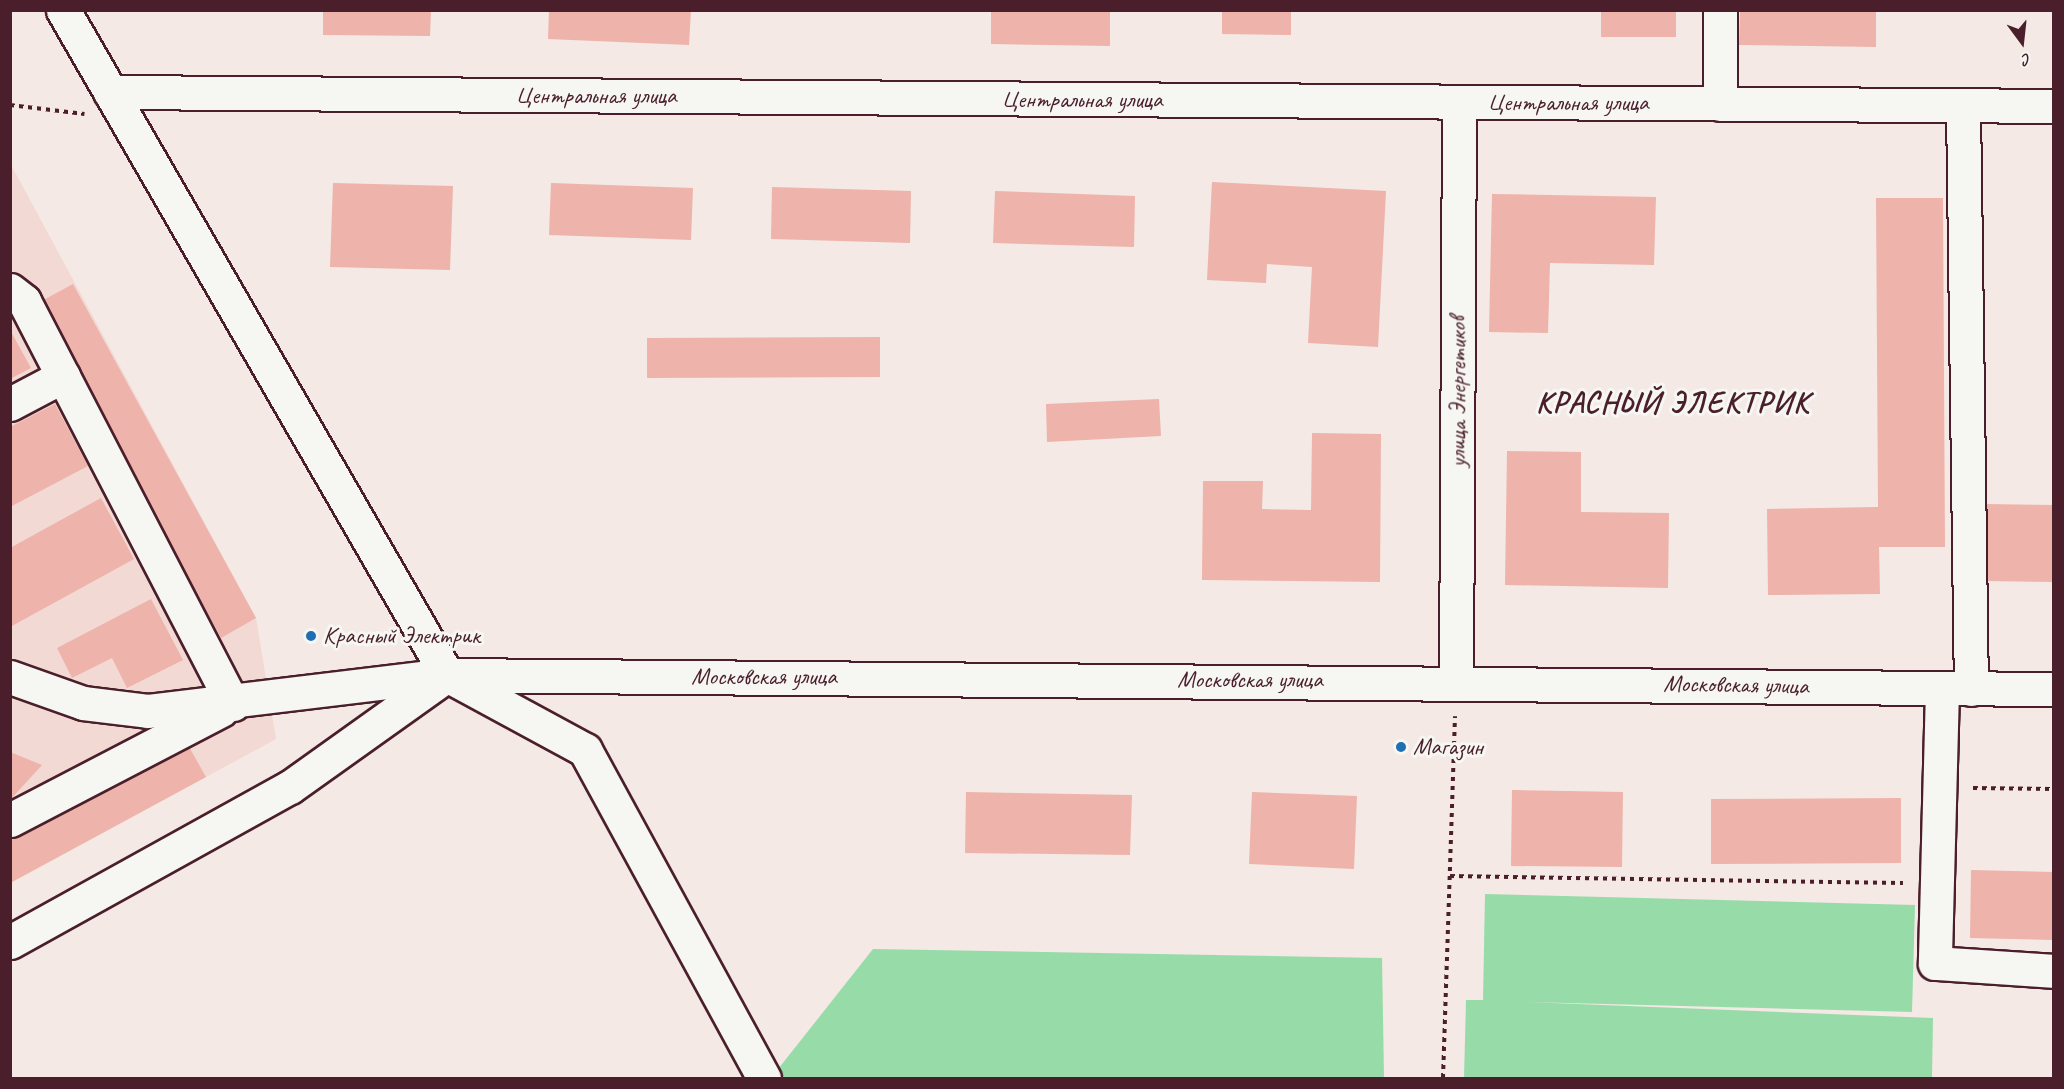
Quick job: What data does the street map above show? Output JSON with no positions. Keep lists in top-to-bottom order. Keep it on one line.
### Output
{"streets":{"street":["Центральная улица","улица Энергетиков","Московская улица"]},"crossings":[["Центральная улица","улица Энергетиков"],["улица Энергетиков","Московская улица"]],"districts":["КРАСНЫЙ ЭЛЕКТРИК"],"places":["Красный Электрик","Магазин"],"north":"bottom"}
